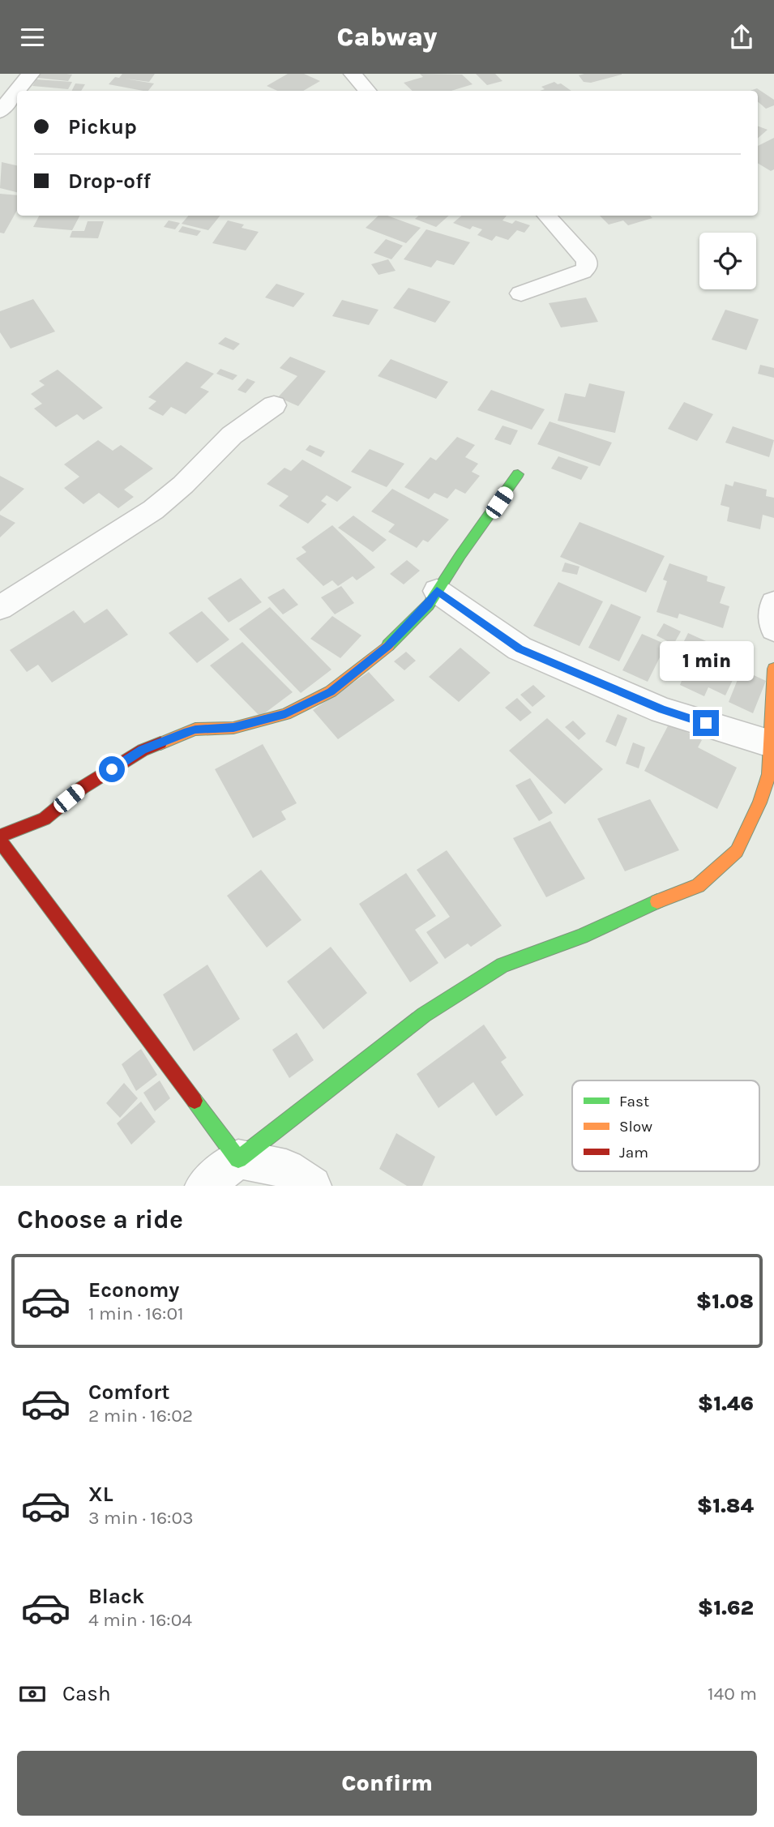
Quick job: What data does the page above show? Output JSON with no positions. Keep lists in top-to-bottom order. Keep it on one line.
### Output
{"legend":["Fast","Slow","Jam"],"page":{"header":"Cabway","banner":["Pickup","Drop-off"],"bubble":"1 min","heading":"Choose a ride","list":[{"name":"Economy","note":"1 min · 16:01","value":"$1.08"},{"name":"Comfort","note":"2 min · 16:02","value":"$1.46"},{"name":"XL","note":"3 min · 16:03","value":"$1.84"},{"name":"Black","note":"4 min · 16:04","value":"$1.62"}],"pay":["Cash","140 m"],"buttons":"Confirm"}}
